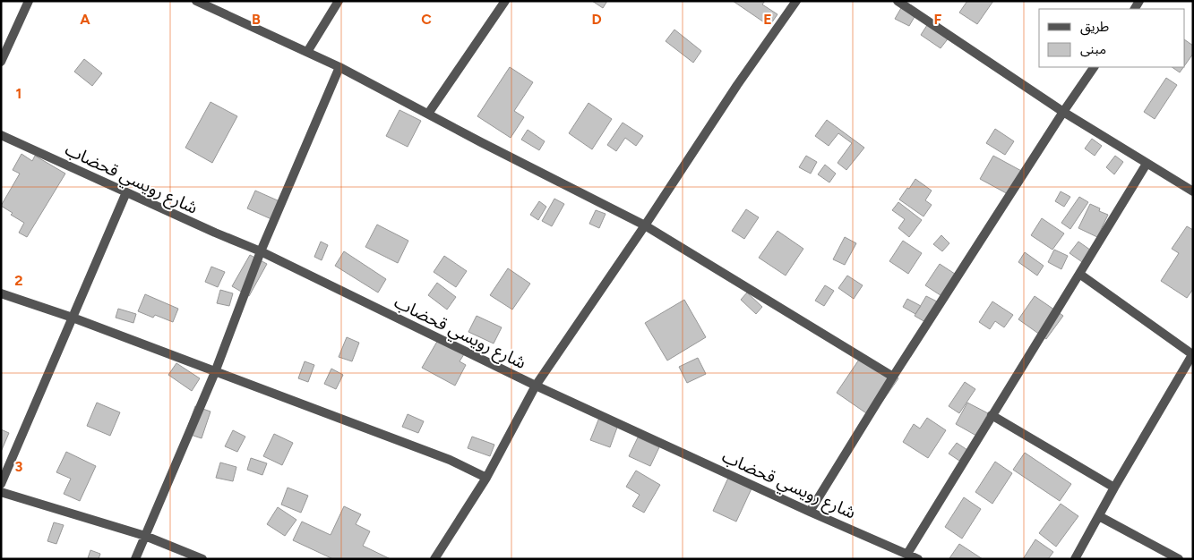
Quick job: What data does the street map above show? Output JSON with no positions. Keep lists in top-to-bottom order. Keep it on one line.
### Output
{"streets":{"street":["شارع رويسي قحضاب"]},"legend":["طريق","مبنى"],"grid":{"columns":["A","B","C","D","E","F"],"rows":["1","2","3"]}}
